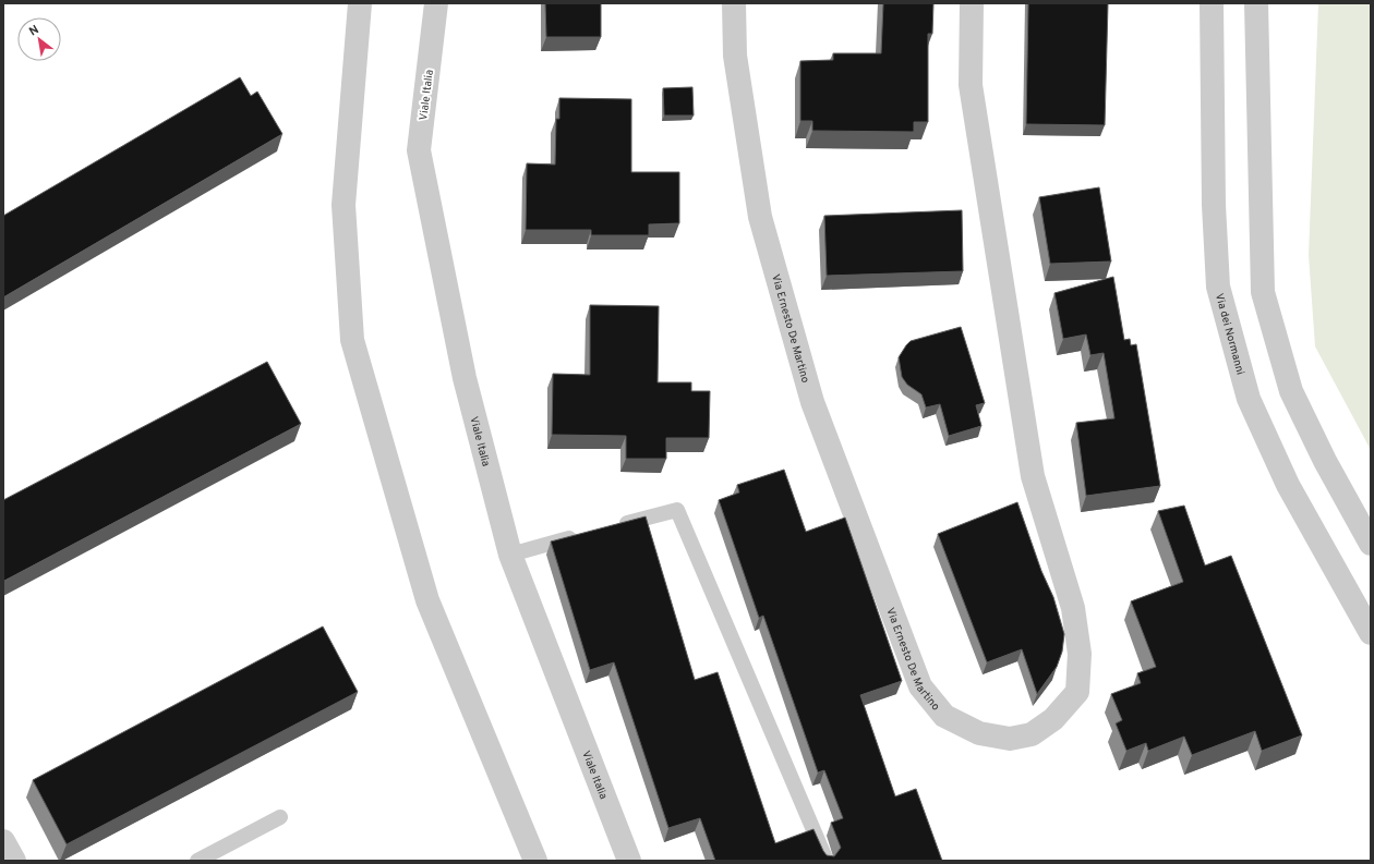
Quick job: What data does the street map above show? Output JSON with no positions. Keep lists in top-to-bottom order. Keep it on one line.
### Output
{"streets":{"street":["Viale Italia","Via Ernesto De Martino","Via dei Normanni"]},"north":"top left"}
